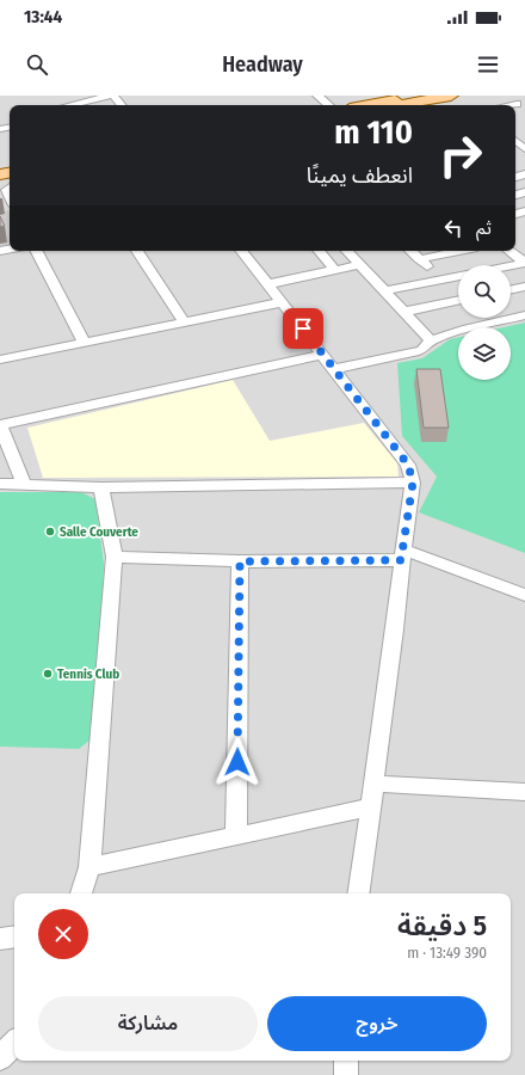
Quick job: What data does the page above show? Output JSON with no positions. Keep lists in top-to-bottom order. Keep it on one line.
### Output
{"places":["Salle Couverte","Tennis Club"],"page":{"status":"13:44","header":"Headway","turn":["110 m","انعطف يمينًا"],"then":"ثم","heading":["5 دقيقة","390 m · 13:49"],"buttons":["خروج","مشاركة"]}}
